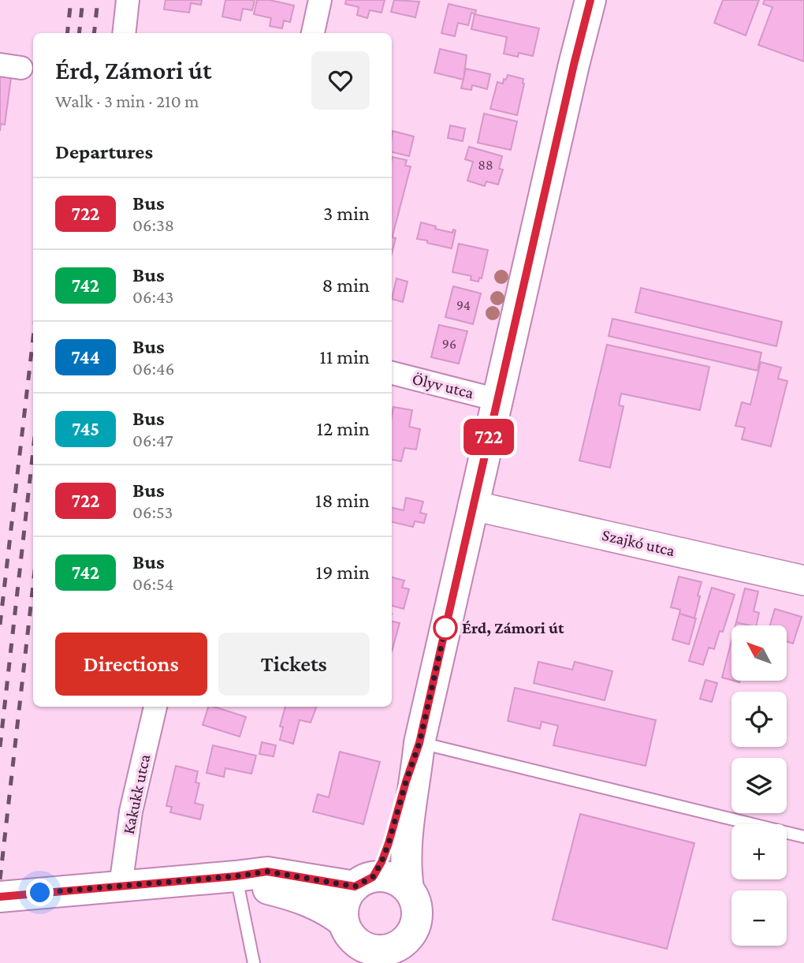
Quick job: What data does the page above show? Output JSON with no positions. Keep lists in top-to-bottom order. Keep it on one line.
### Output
{"streets":{"street":["Ölyv utca","Szajkó utca","Kakukk utca"]},"places":["Érd, Zámori út"],"lines":["bus line 722"],"house_numbers":["88","94","96"],"north":"top left","page":{"on_map":"722","heading":[["Érd, Zámori út","Walk · 3 min · 210 m"],"Departures"],"list":[{"mark":"722","name":"Bus","note":"06:38","value":"3 min"},{"mark":"742","name":"Bus","note":"06:43","value":"8 min"},{"mark":"744","name":"Bus","note":"06:46","value":"11 min"},{"mark":"745","name":"Bus","note":"06:47","value":"12 min"},{"mark":"722","name":"Bus","note":"06:53","value":"18 min"},{"mark":"742","name":"Bus","note":"06:54","value":"19 min"}],"buttons":["Directions","Tickets"],"map_buttons":["+","−"]}}
